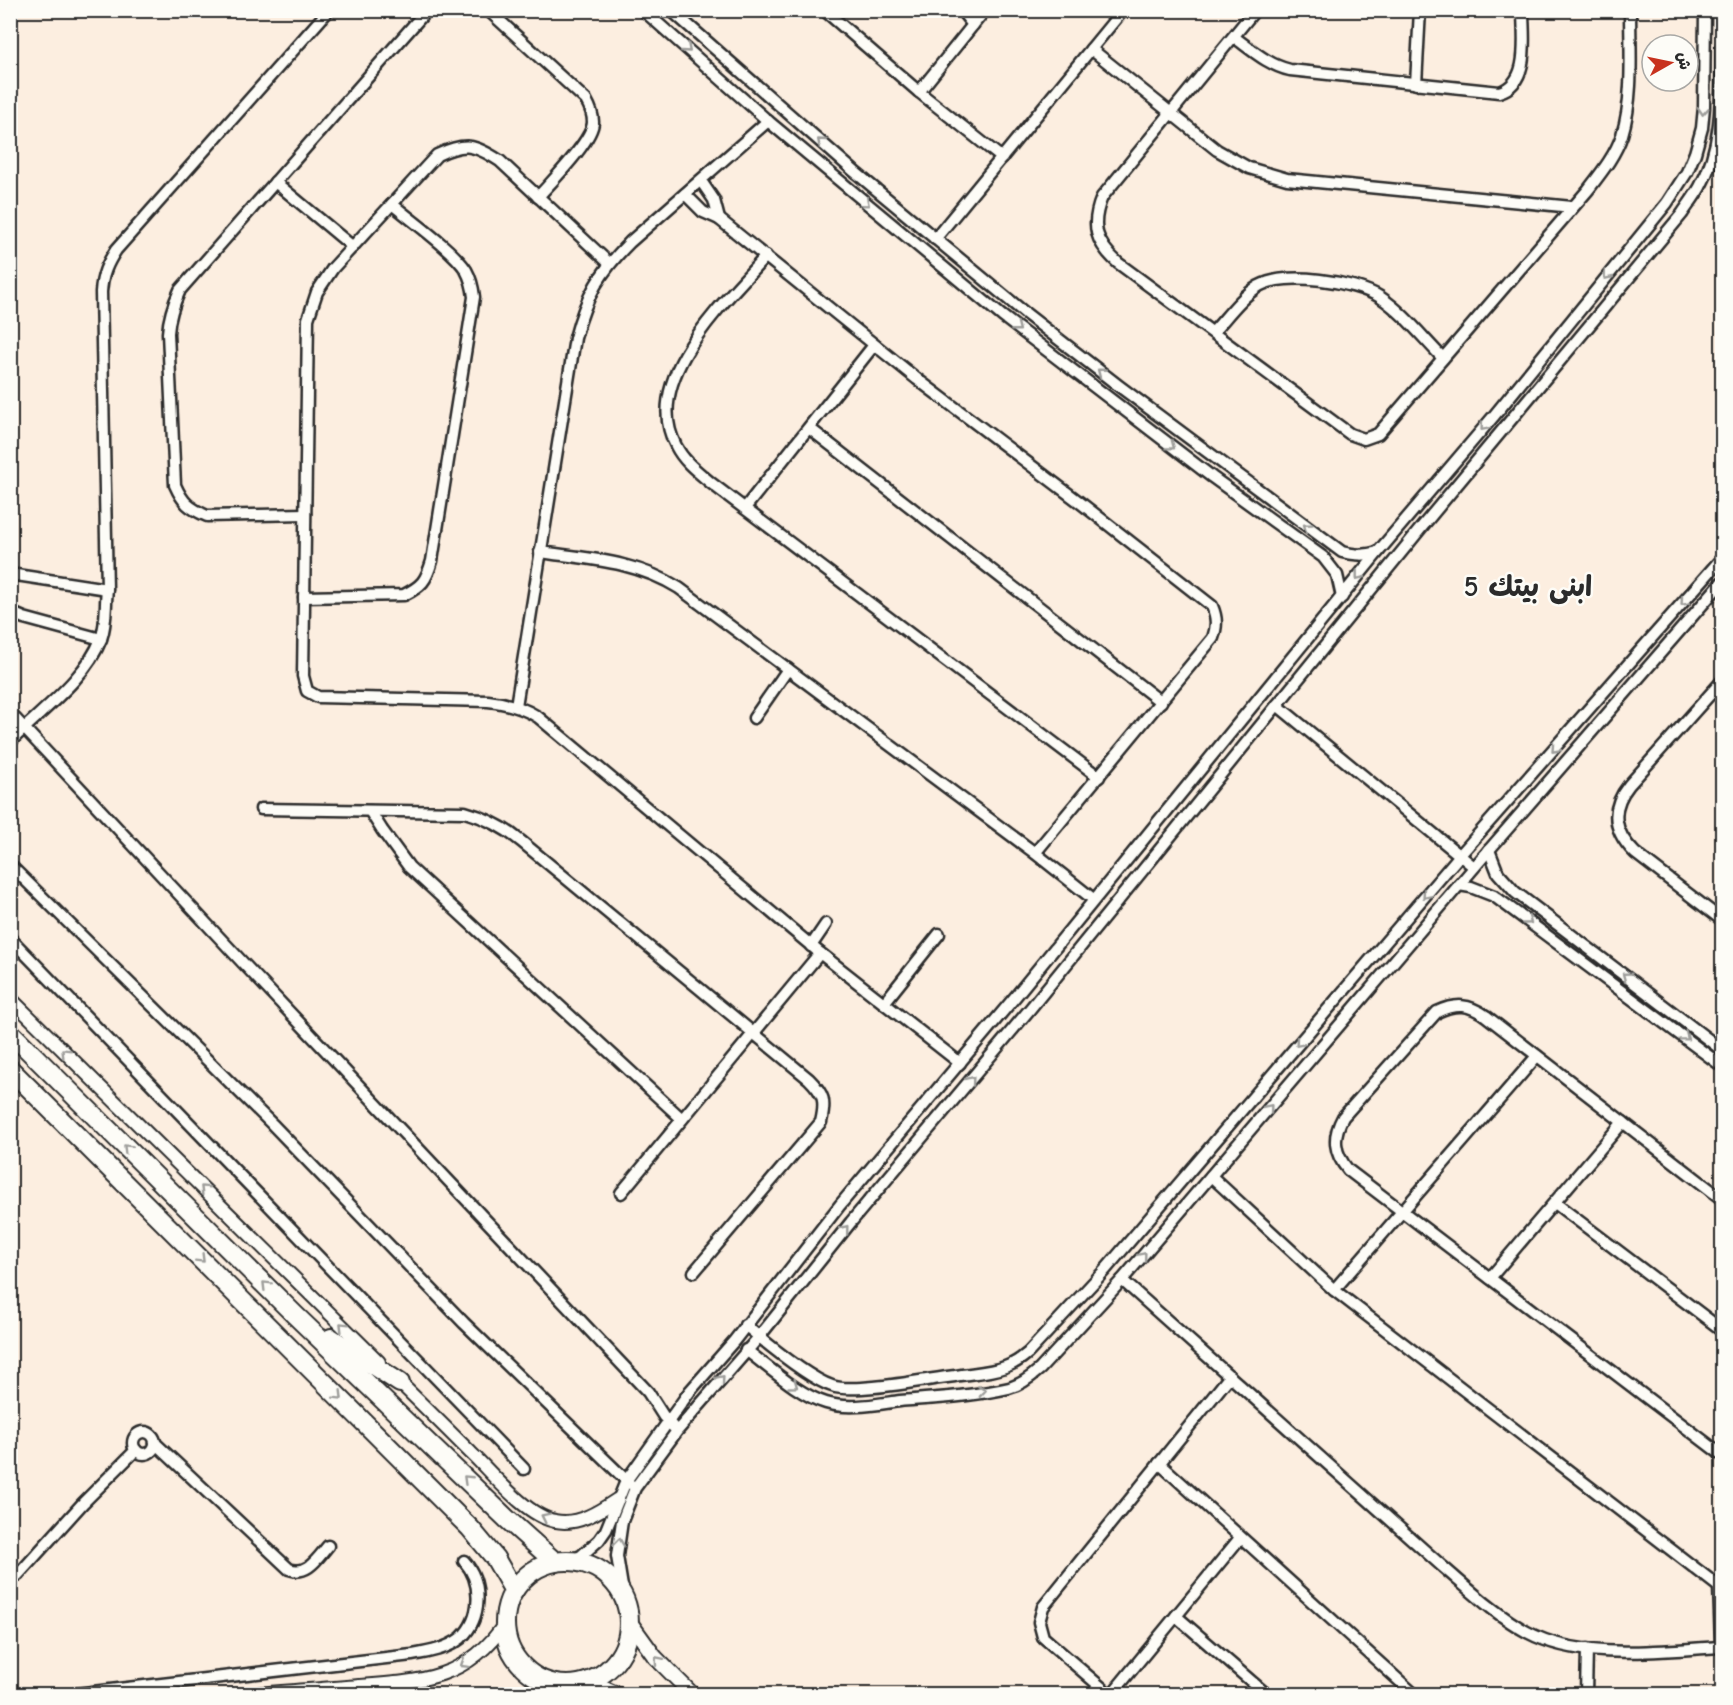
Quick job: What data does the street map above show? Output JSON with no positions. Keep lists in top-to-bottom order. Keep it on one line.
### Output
{"districts":["ابنى بيتك 5"],"north":"right"}
